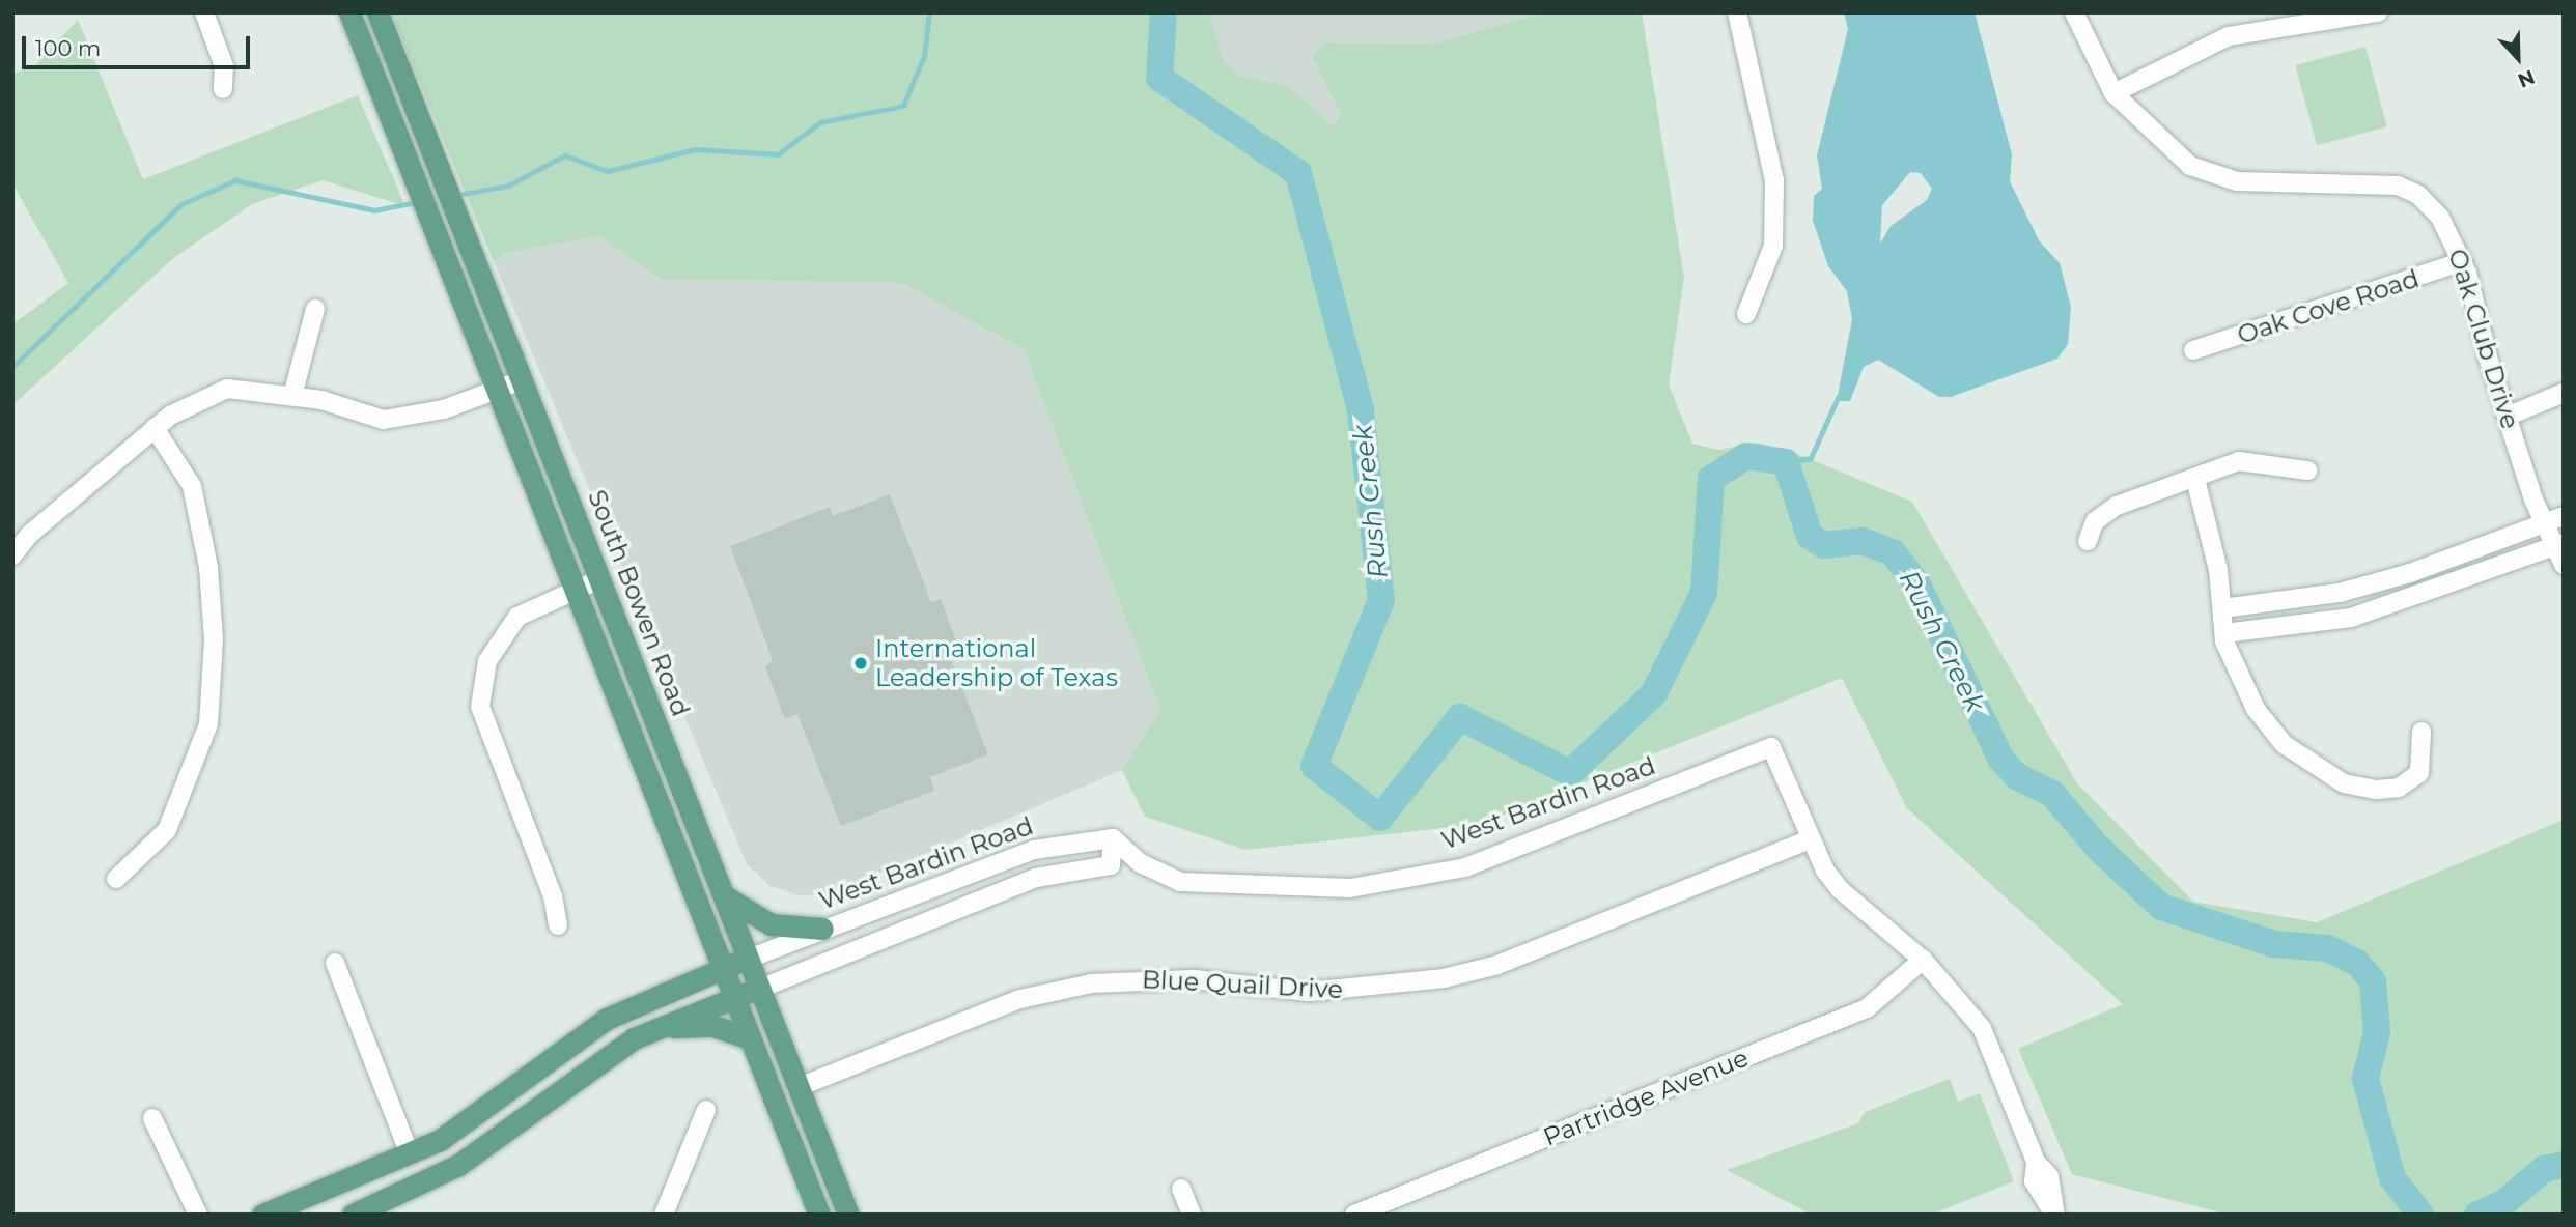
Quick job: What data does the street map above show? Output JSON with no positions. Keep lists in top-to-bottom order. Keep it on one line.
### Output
{"streets":{"main road":["South Bowen Road","West Bardin Road"],"street":["Oak Cove Road","Oak Club Drive","Blue Quail Drive","Partridge Avenue"]},"crossings":[["Oak Cove Road","Oak Club Drive"],["South Bowen Road","West Bardin Road"],["South Bowen Road","Blue Quail Drive"],["West Bardin Road","Blue Quail Drive"]],"water":["Rush Creek"],"places":["International Leadership of Texas"],"scale_bar":"100 m","north":"bottom"}
